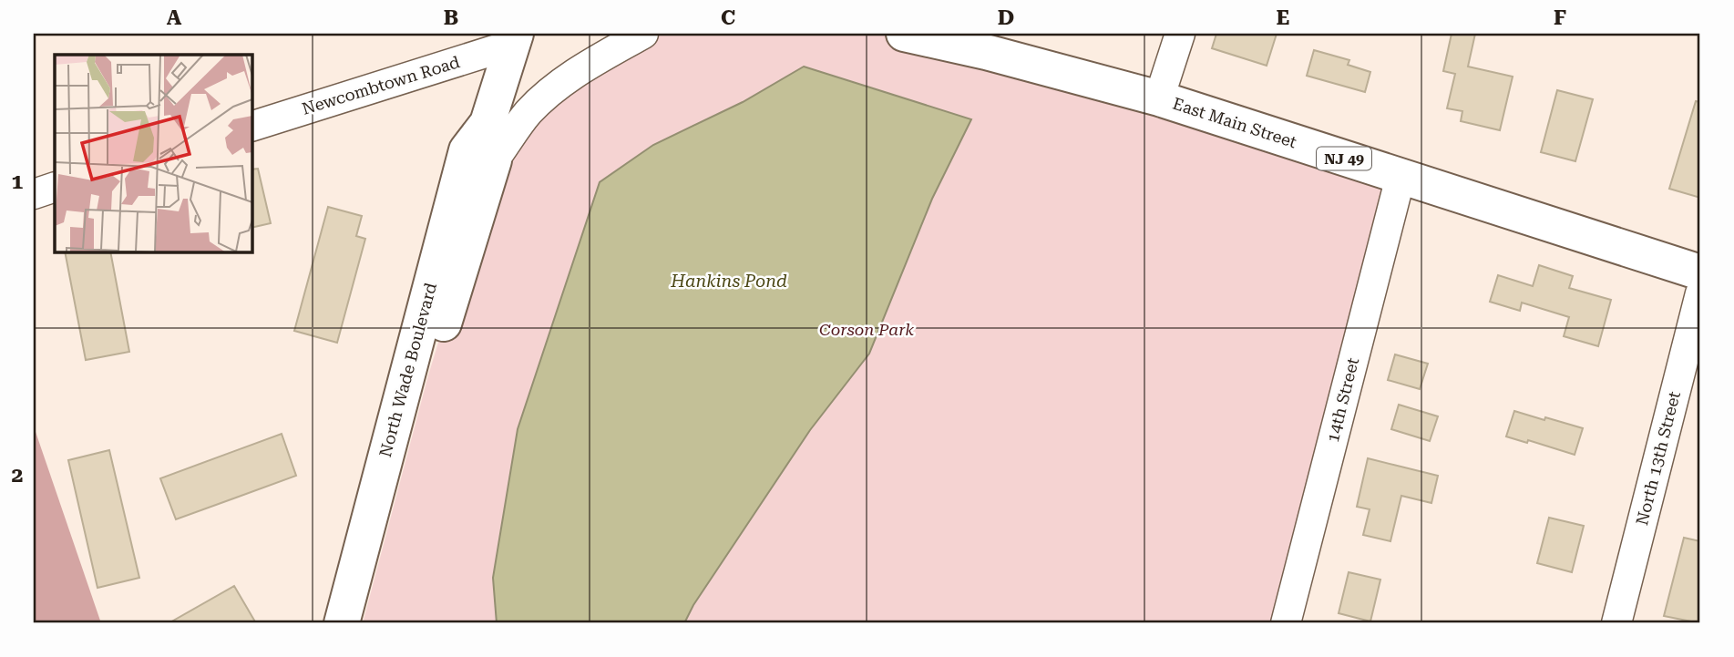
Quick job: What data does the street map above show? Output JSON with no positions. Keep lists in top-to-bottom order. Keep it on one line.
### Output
{"streets":{"main road":["East Main Street","NJ 49","North Wade Boulevard"],"street":["Newcombtown Road","14th Street","North 13th Street"]},"crossings":[["Newcombtown Road","North Wade Boulevard"],["East Main Street","14th Street"]],"water":["Hankins Pond"],"parks":["Corson Park"],"grid":{"columns":["A","B","C","D","E","F"],"rows":["1","2"]}}
